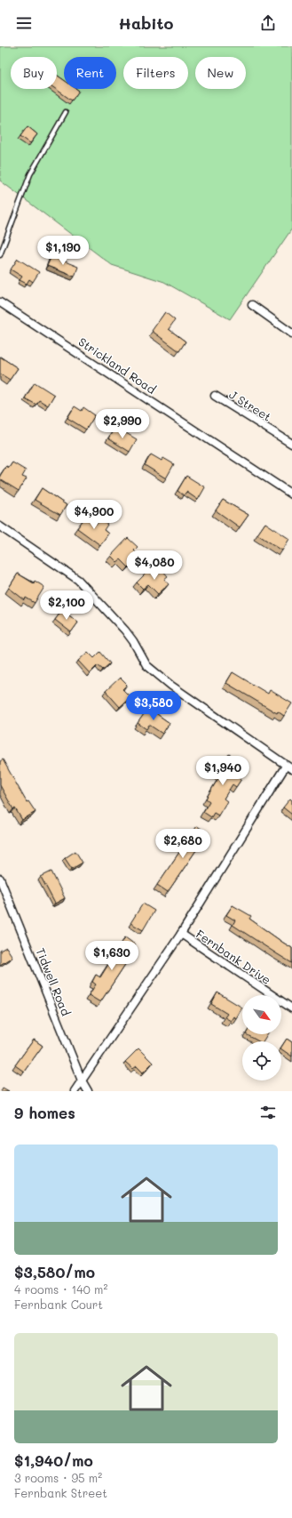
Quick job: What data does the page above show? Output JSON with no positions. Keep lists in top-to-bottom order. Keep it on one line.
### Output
{"streets":{"street":["Strickland Road","J Street","Fernbank Drive","Tidwell Road"]},"north":"bottom right","page":{"header":"Habito","chip":["Buy","Rent","Filters","New"],"price":["$1,190","$2,990","$4,900","$4,080","$2,100","$3,580","$1,940","$2,680","$1,630"],"heading":"9 homes","list":[{"name":"$3,580/mo","note":"4 rooms · 140 m² · Fernbank Court"},{"name":"$1,940/mo","note":"3 rooms · 95 m² · Fernbank Street"}]}}
